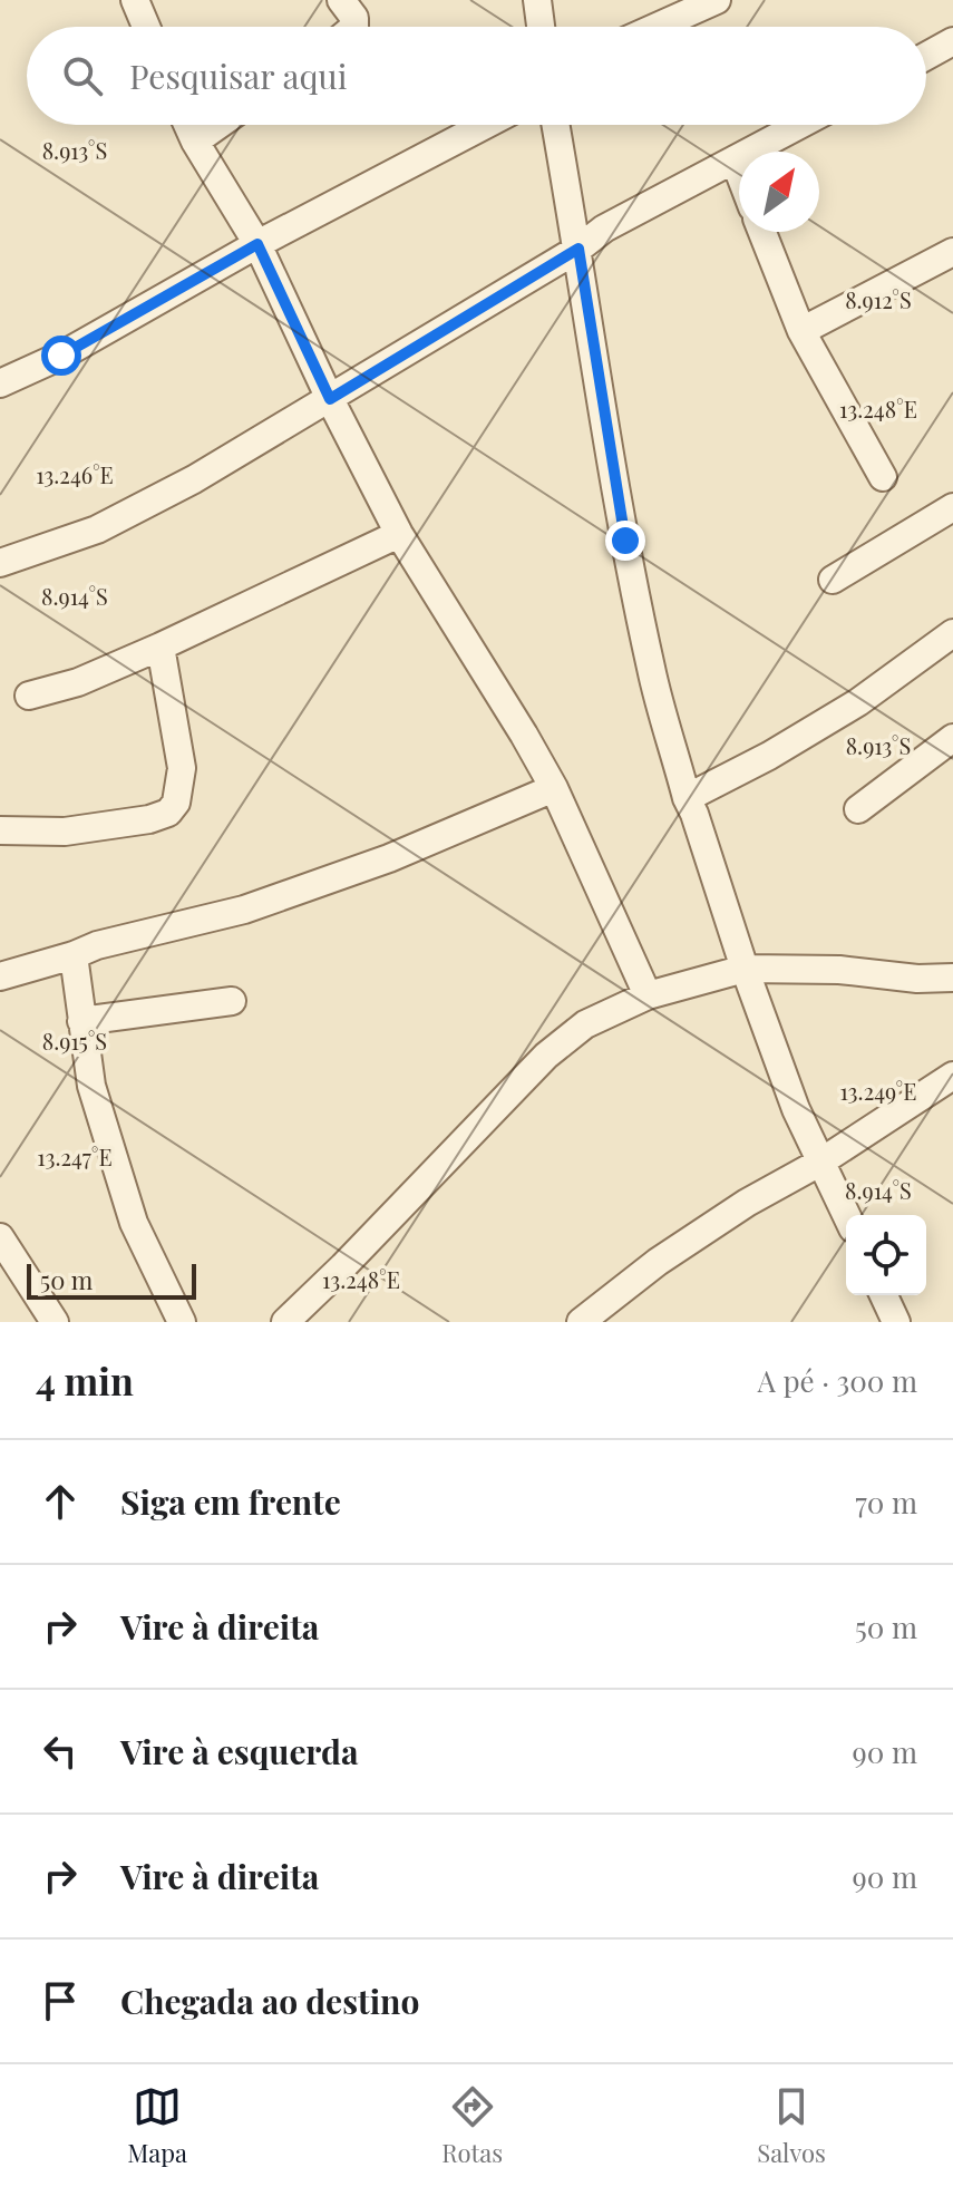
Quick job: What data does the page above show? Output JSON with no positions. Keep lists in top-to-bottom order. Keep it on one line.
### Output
{"scale_bar":"50 m","north":"top right","page":{"search":"Pesquisar aqui","scale":"50 m","heading":["4 min","A pé · 300 m"],"list":[["Siga em frente","70 m"],["Vire à direita","50 m"],["Vire à esquerda","90 m"],["Vire à direita","90 m"],"Chegada ao destino"],"nav":["Mapa","Rotas","Salvos"]},"coordinates":["8.913°S","8.912°S","13.248°E","13.246°E","8.914°S","8.915°S","13.249°E","13.247°E"]}
